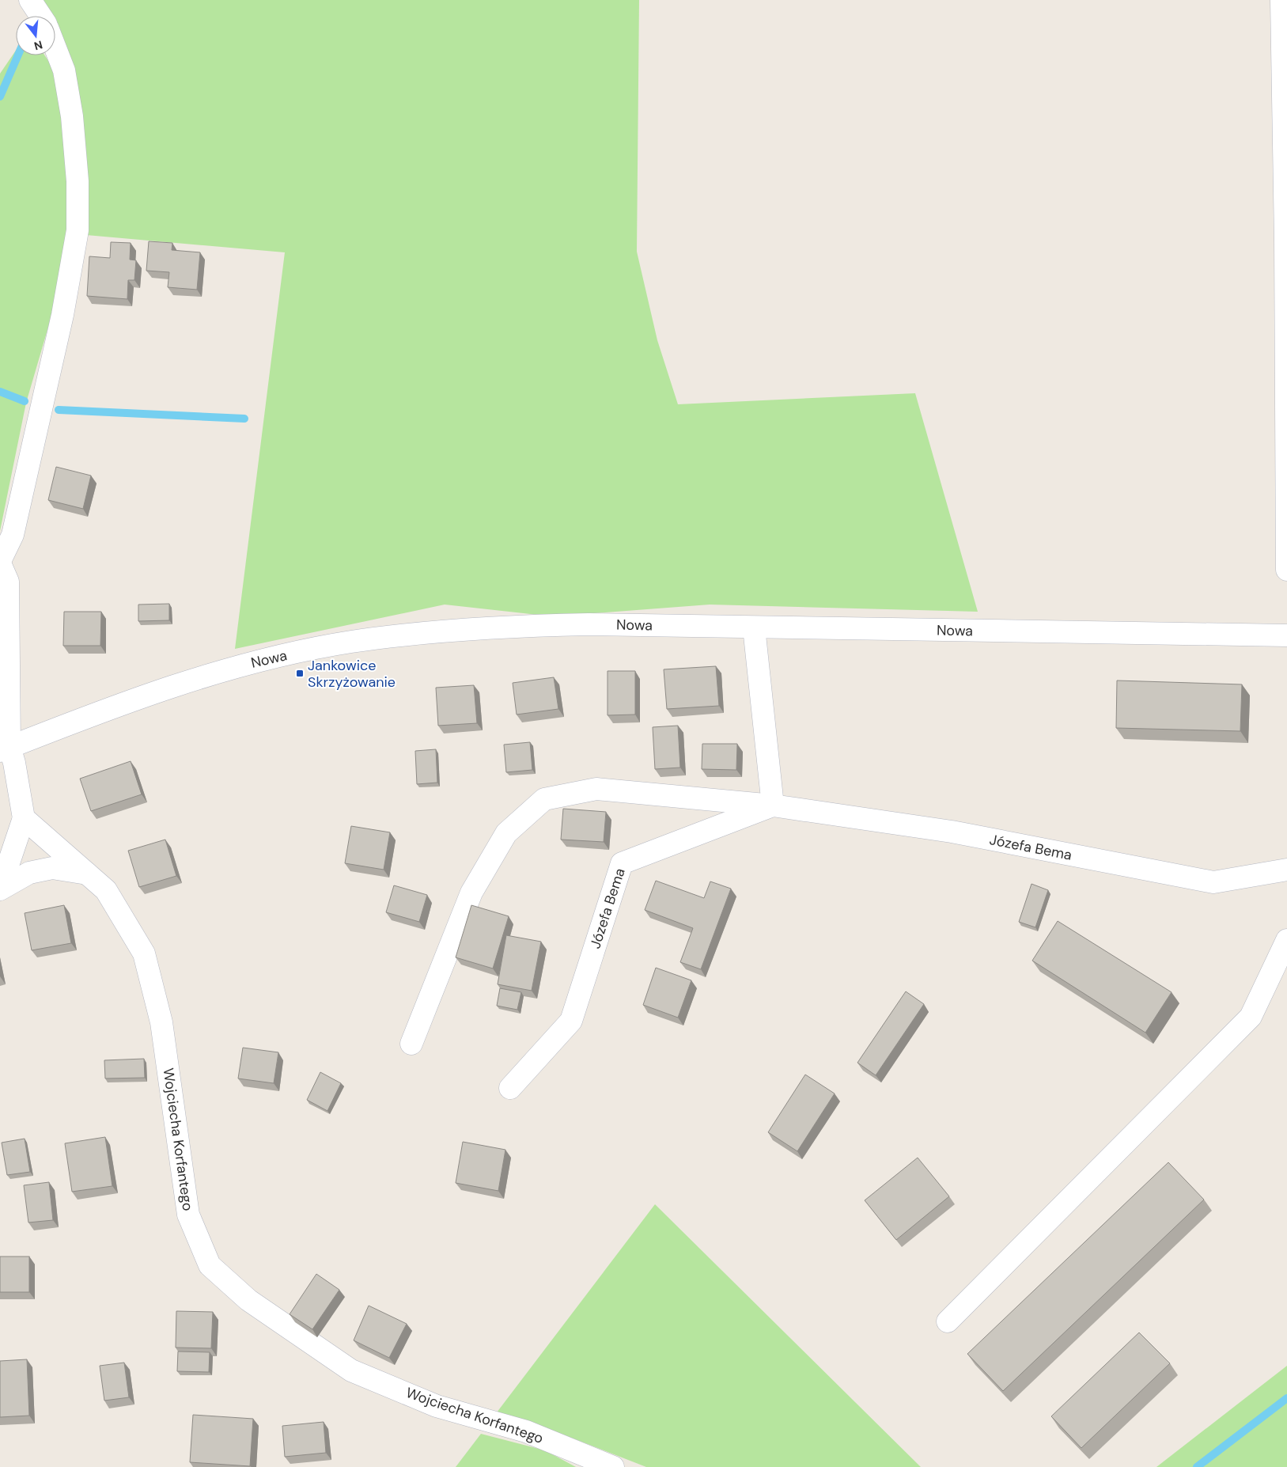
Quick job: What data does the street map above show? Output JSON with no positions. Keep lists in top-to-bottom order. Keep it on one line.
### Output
{"streets":{"street":["Nowa","Józefa Bema","Wojciecha Korfantego"]},"places":{"transit":["Jankowice Skrzyżowanie"]},"north":"bottom"}
